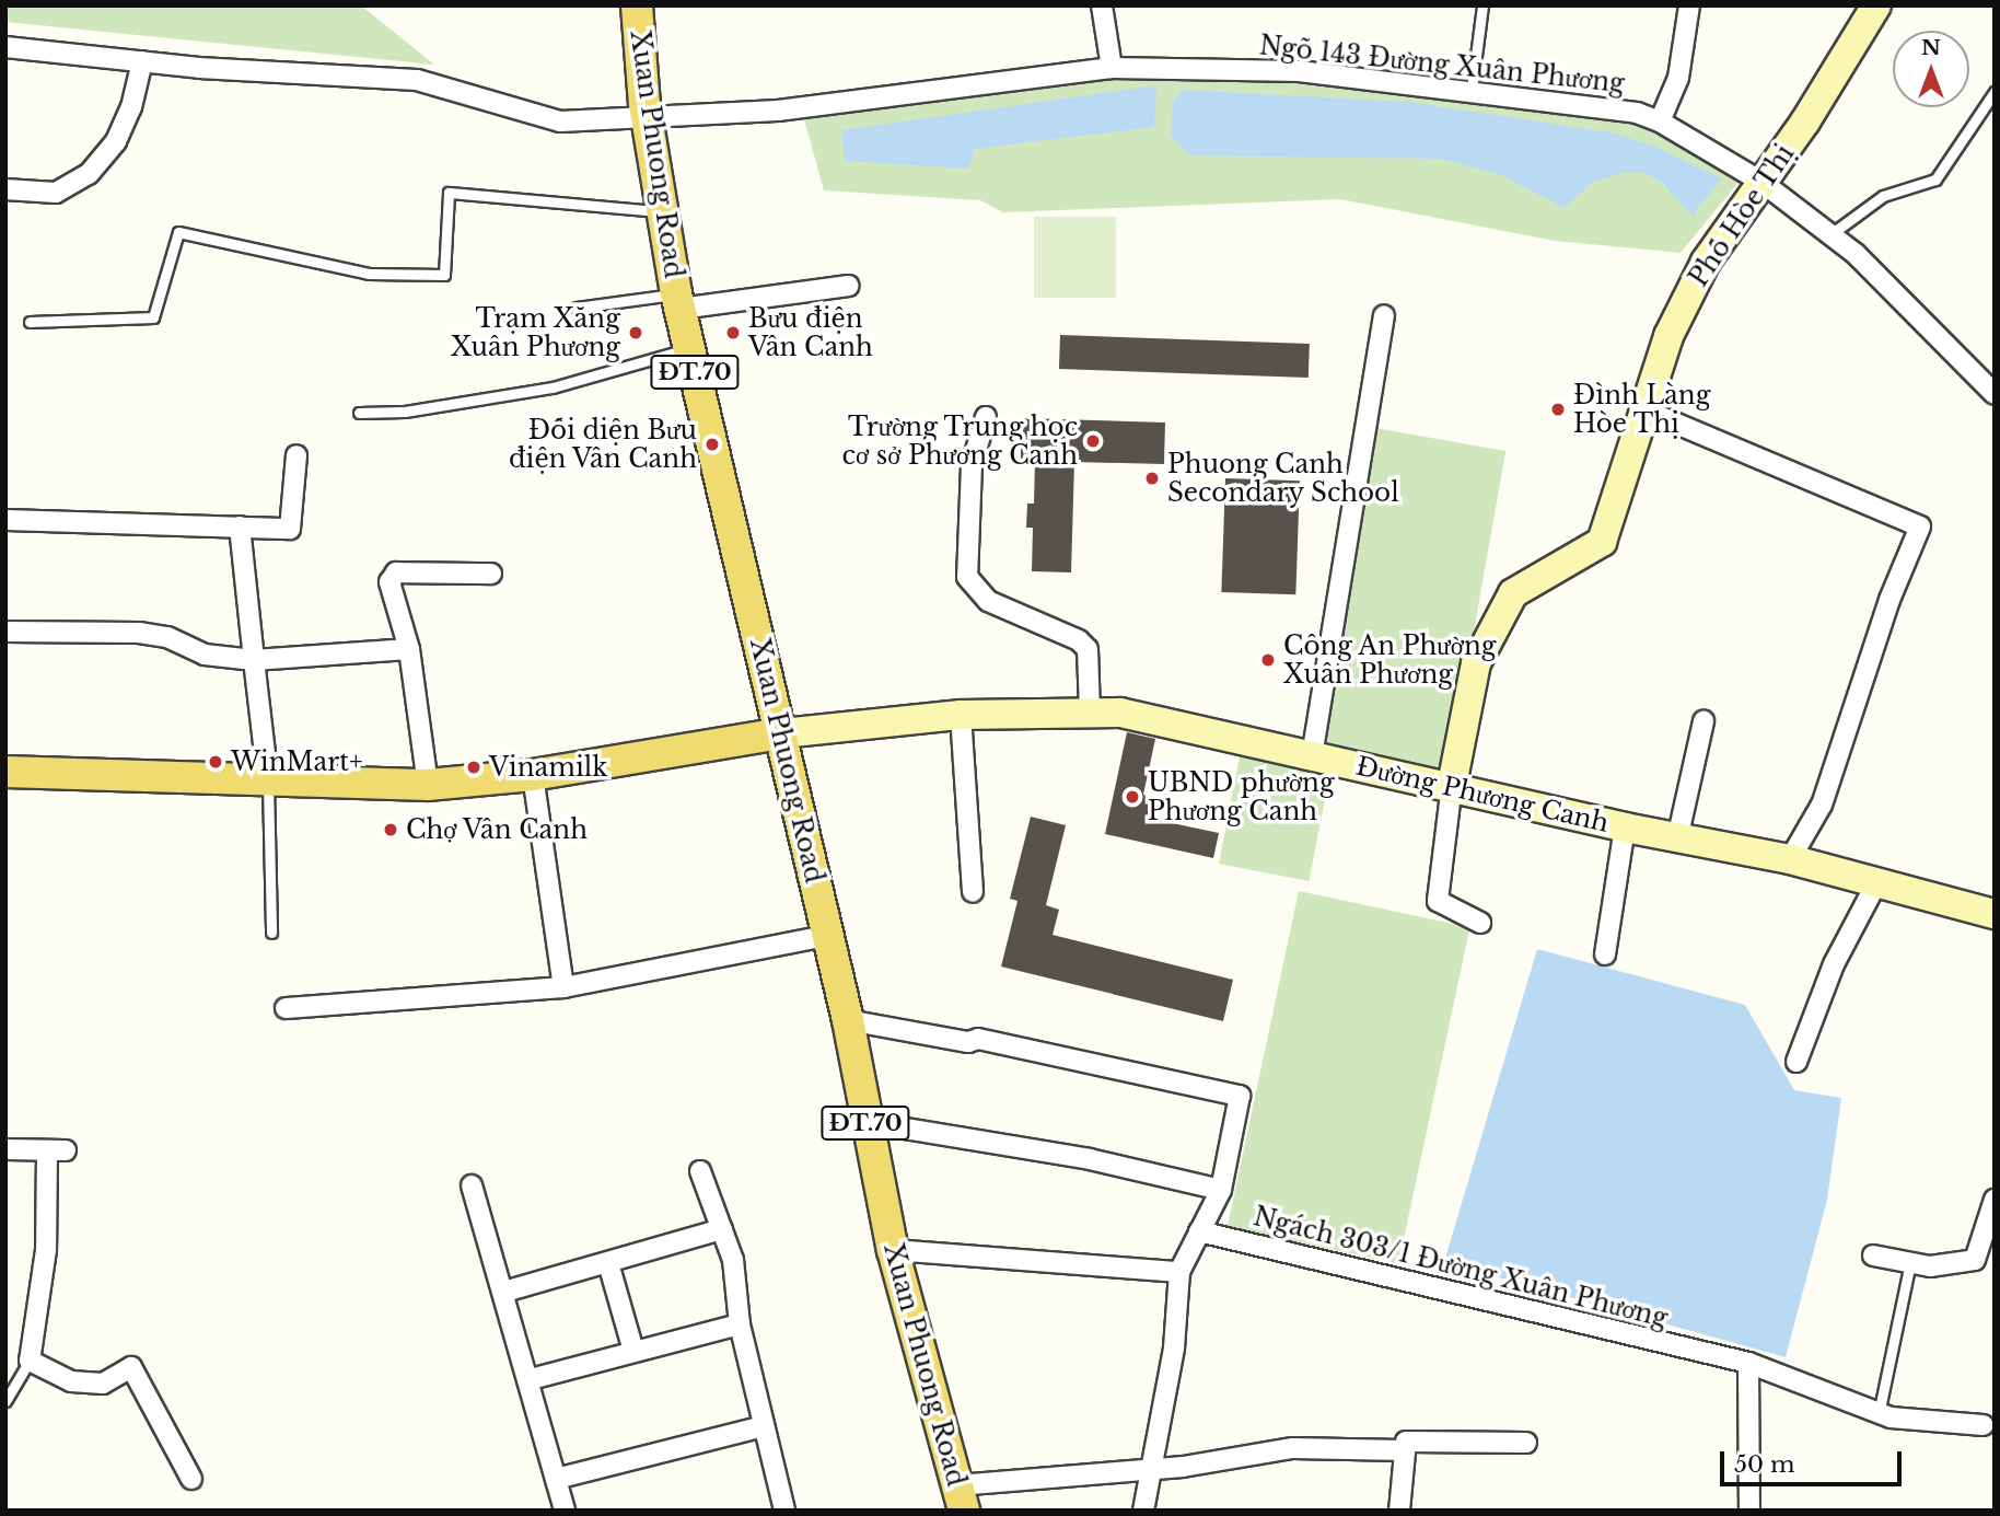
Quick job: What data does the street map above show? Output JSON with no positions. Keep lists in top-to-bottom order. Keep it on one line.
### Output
{"streets":{"main road":["Xuan Phuong Road","ĐT.70"],"street":["Ngõ 143 Đường Xuân Phương","Phố Hòe Thị","Đường Phương Canh","Ngách 303/1 Đường Xuân Phương"]},"crossings":[["Ngõ 143 Đường Xuân Phương","Xuan Phuong Road"],["Ngõ 143 Đường Xuân Phương","Phố Hòe Thị"],["Xuan Phuong Road","Đường Phương Canh"],["Phố Hòe Thị","Đường Phương Canh"]],"places":["Trạm Xăng Xuân Phương","Bưu điện Vân Canh","Đình Làng Hòe Thị","Trường Trung học cơ sở Phương Canh","Đối diện Bưu điện Vân Canh","Phuong Canh Secondary School","Công An Phường Xuân Phương","WinMart+","Vinamilk","UBND phường Phương Canh","Chợ Vân Canh"],"scale_bar":"50 m","north":"top"}
